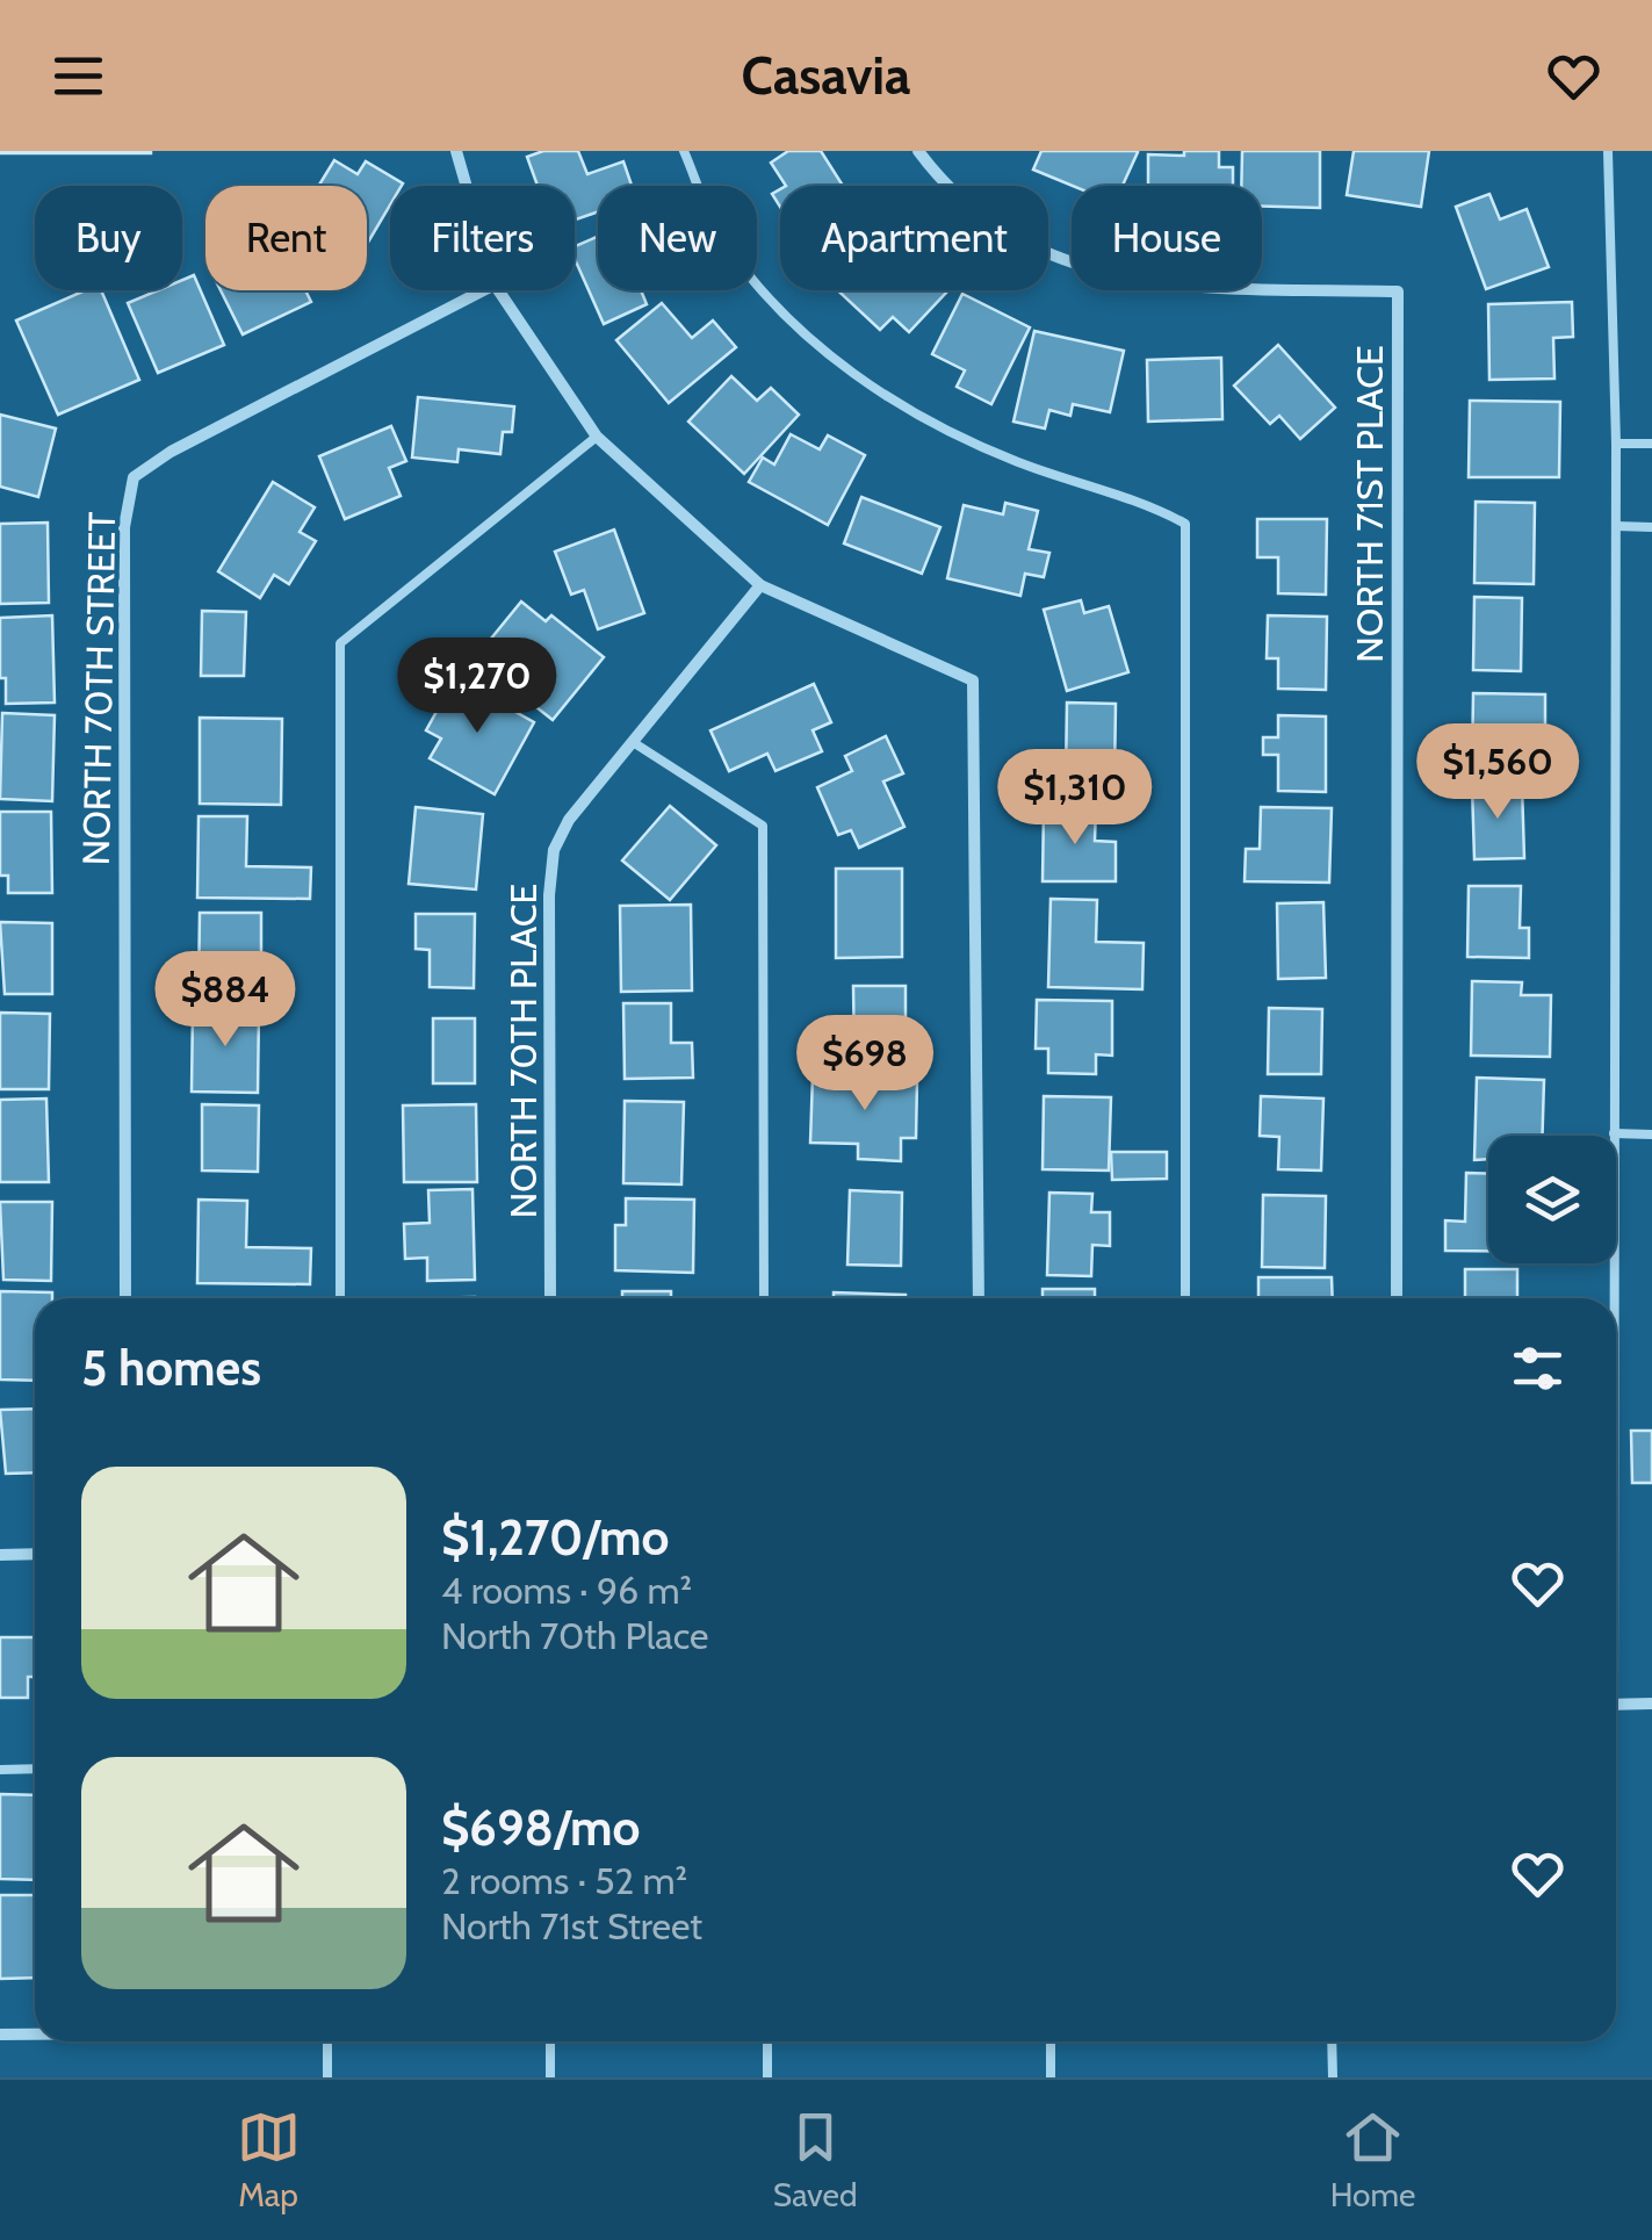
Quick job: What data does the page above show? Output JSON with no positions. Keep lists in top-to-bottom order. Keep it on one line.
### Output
{"streets":{"street":["NORTH 71ST PLACE","NORTH 70TH STREET","NORTH 70TH PLACE"]},"page":{"header":"Casavia","chip":["Buy","Rent","Filters","New","Apartment","House"],"price":["$1,270","$1,560","$1,310","$884","$698"],"heading":"5 homes","list":[{"name":"$1,270/mo","note":"4 rooms · 96 m² · North 70th Place"},{"name":"$698/mo","note":"2 rooms · 52 m² · North 71st Street"}],"tabs":["Map","Saved","Home"]}}
